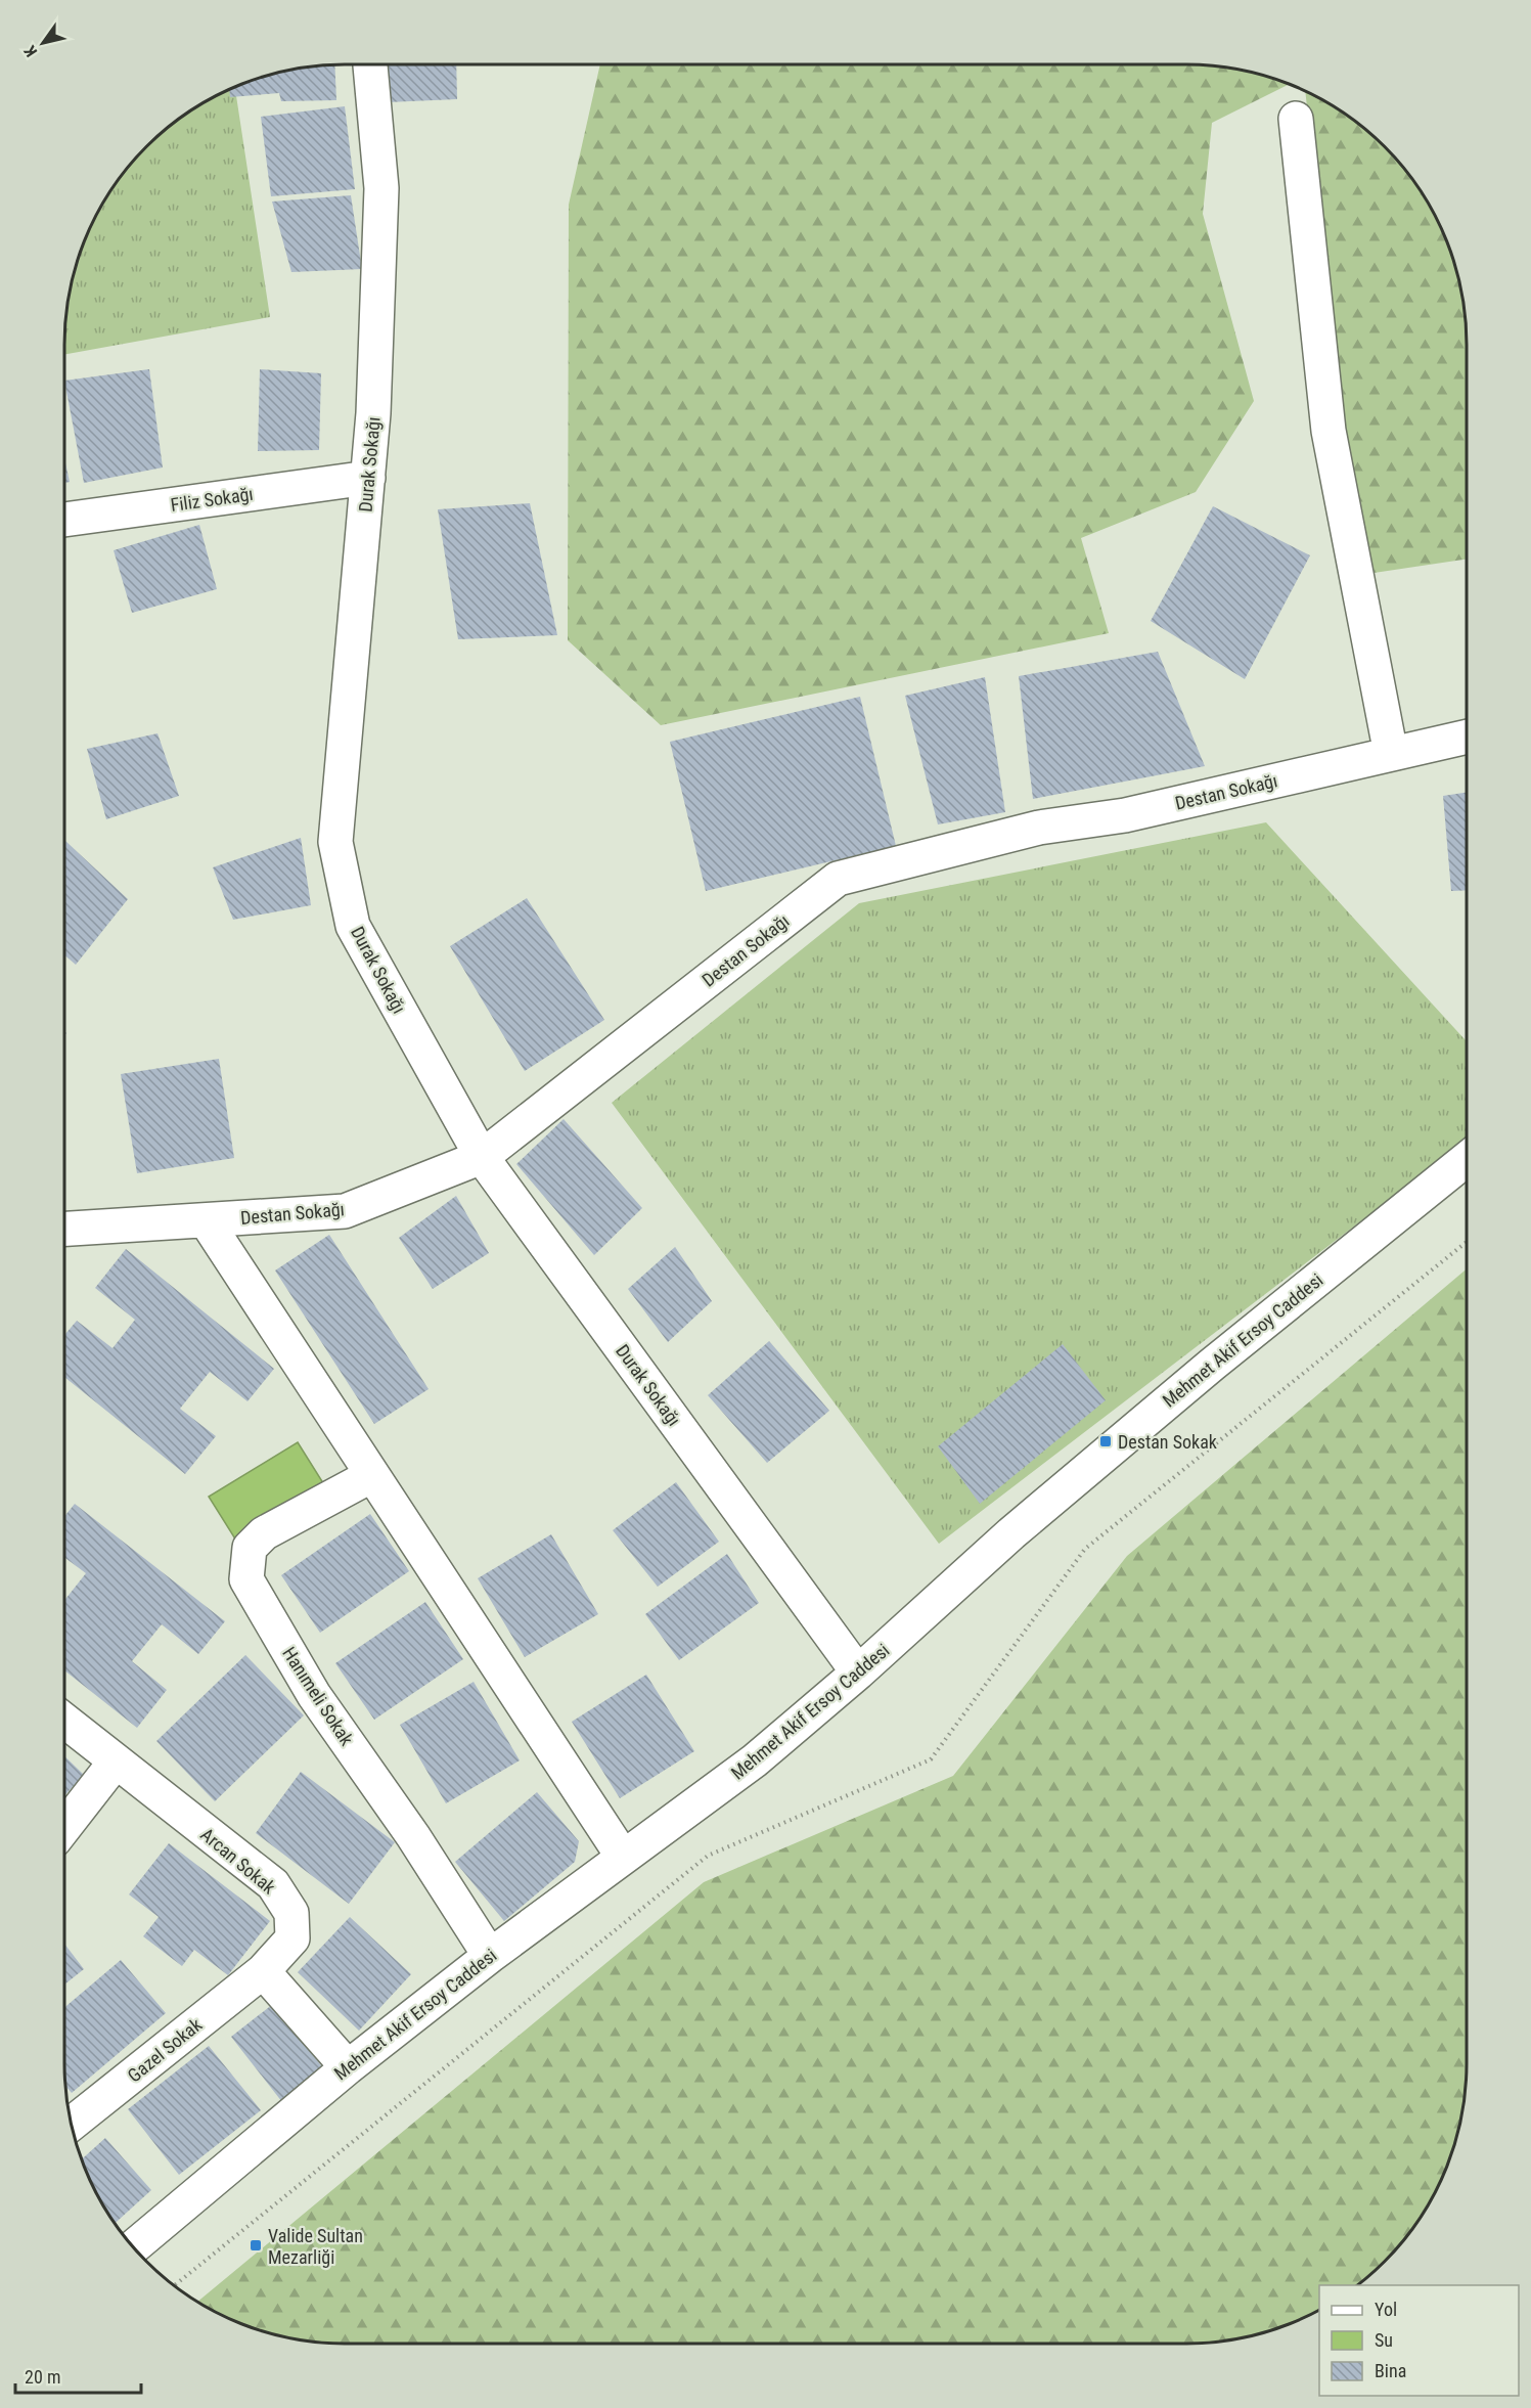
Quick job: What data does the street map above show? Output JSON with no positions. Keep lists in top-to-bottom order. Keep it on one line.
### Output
{"streets":{"street":["Durak Sokağı","Filiz Sokağı","Destan Sokağı","Mehmet Akif Ersoy Caddesi","Hanımeli Sokak","Arcan Sokak","Gazel Sokak"]},"crossings":[["Durak Sokağı","Filiz Sokağı"],["Durak Sokağı","Destan Sokağı"],["Durak Sokağı","Mehmet Akif Ersoy Caddesi"],["Mehmet Akif Ersoy Caddesi","Hanımeli Sokak"],["Arcan Sokak","Gazel Sokak"]],"places":{"transit":["Destan Sokak","Valide Sultan Mezarliği"]},"legend":["Yol","Su","Bina"],"scale_bar":"20 m","north":"bottom left"}
